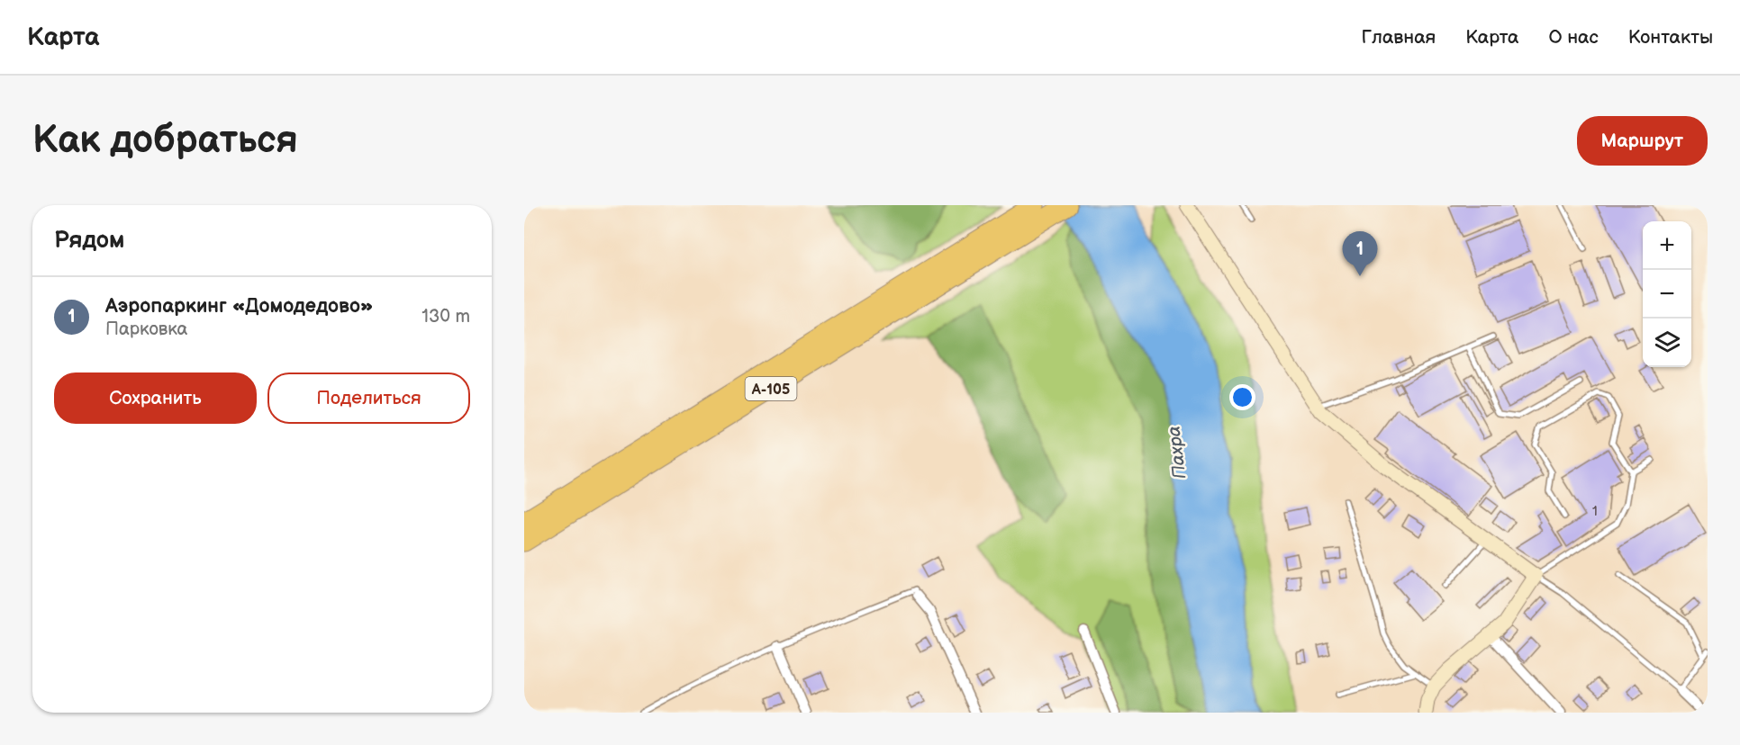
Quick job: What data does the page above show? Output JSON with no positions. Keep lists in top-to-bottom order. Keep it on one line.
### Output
{"streets":{"highway":["А-105"]},"water":["Пахра"],"house_numbers":["1"],"page":{"header":"Карта","nav":["Главная","Карта","О нас","Контакты"],"buttons":["Маршрут",["Сохранить","Поделиться"]],"title":"Как добраться","heading":"Рядом","map_buttons":["+","−"],"pins":"1","list":[{"mark":"1","name":"Аэропаркинг «Домодедово»","note":"Парковка","value":"130 m"}]}}
